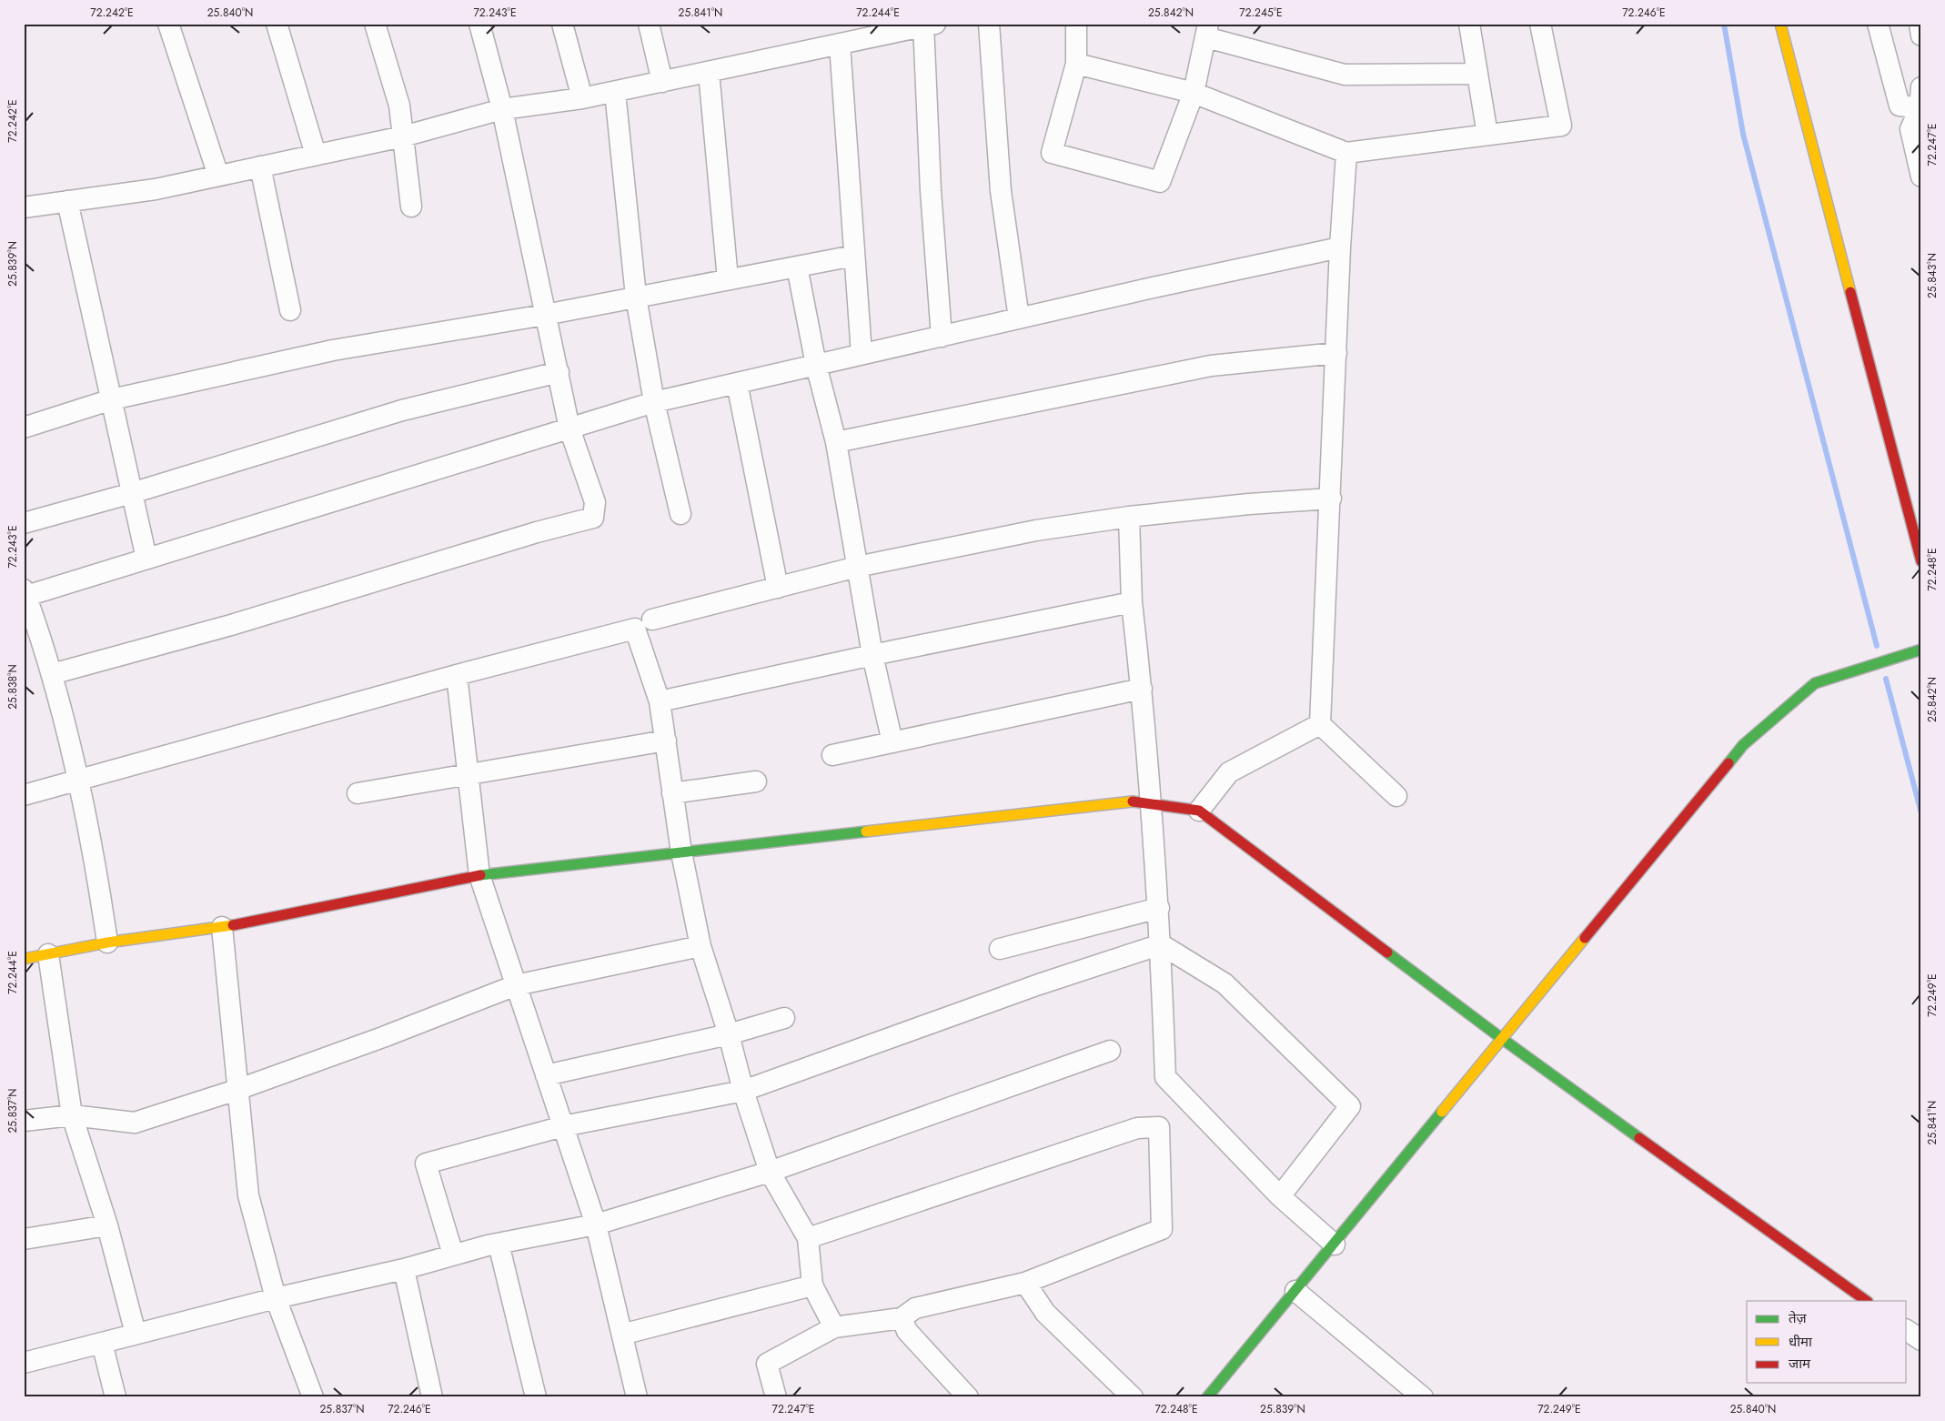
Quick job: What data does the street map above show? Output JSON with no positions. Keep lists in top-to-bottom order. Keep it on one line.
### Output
{"legend":["तेज़","धीमा","जाम"],"coordinates":["72.242°E","25.840°N","72.243°E","25.841°N","72.244°E","25.842°N","72.245°E","72.246°E","72.247°E","25.839°N","25.843°N","72.248°E","25.838°N","72.249°E","25.837°N"]}
